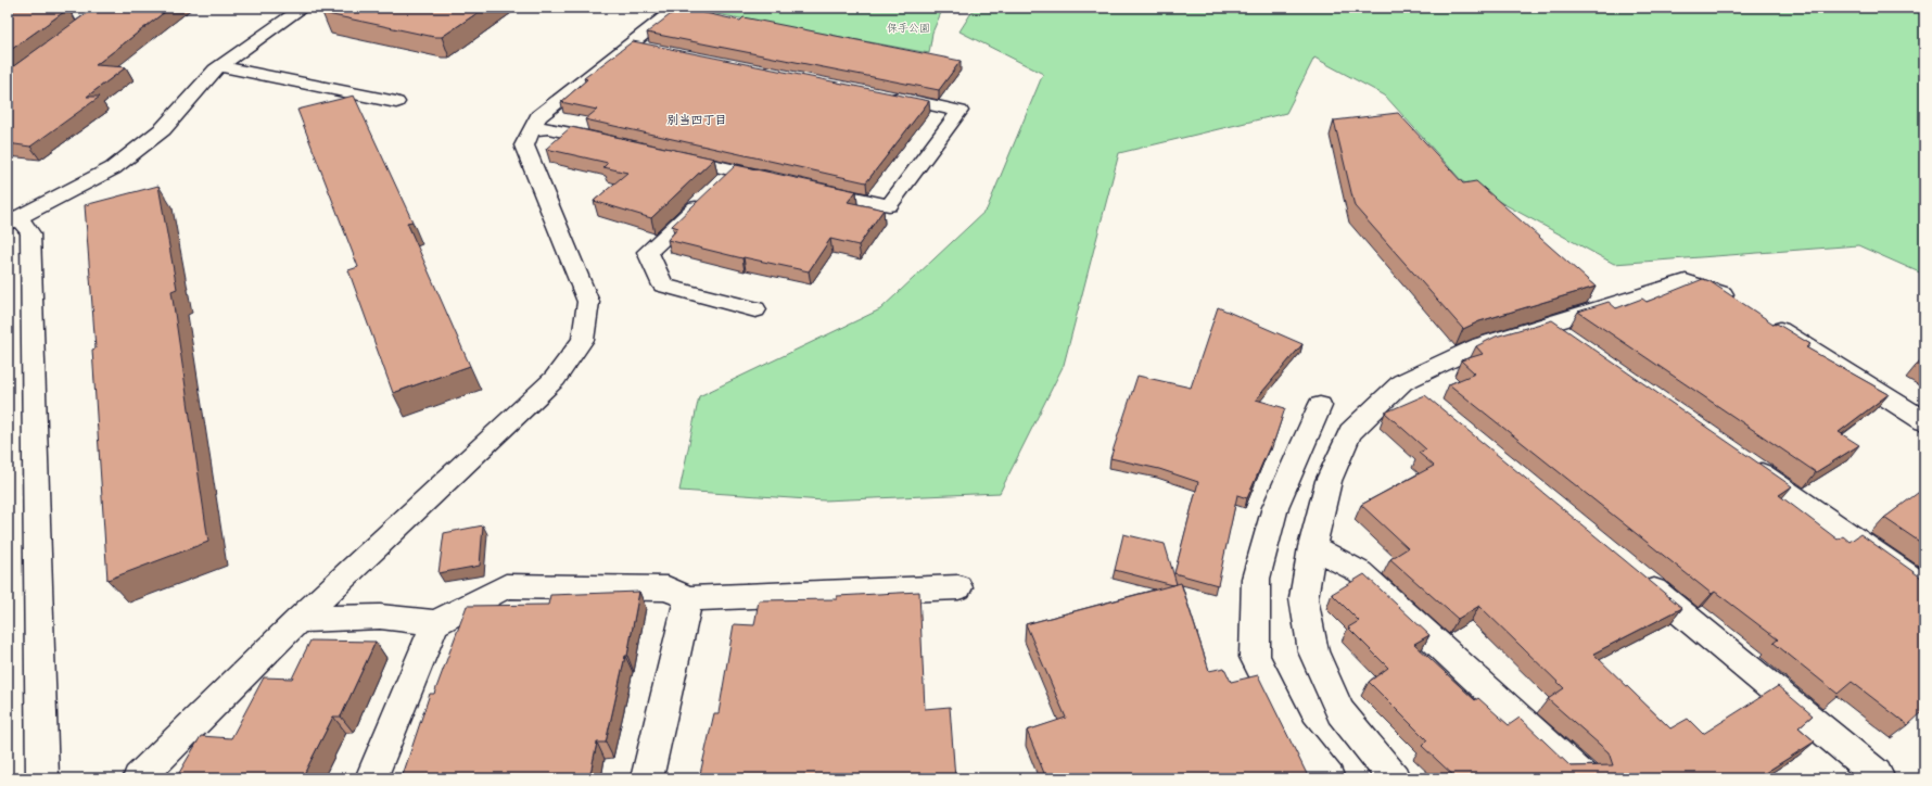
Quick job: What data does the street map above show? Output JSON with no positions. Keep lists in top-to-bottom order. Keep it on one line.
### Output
{"districts":["別当四丁目"],"parks":["保手公園"]}
